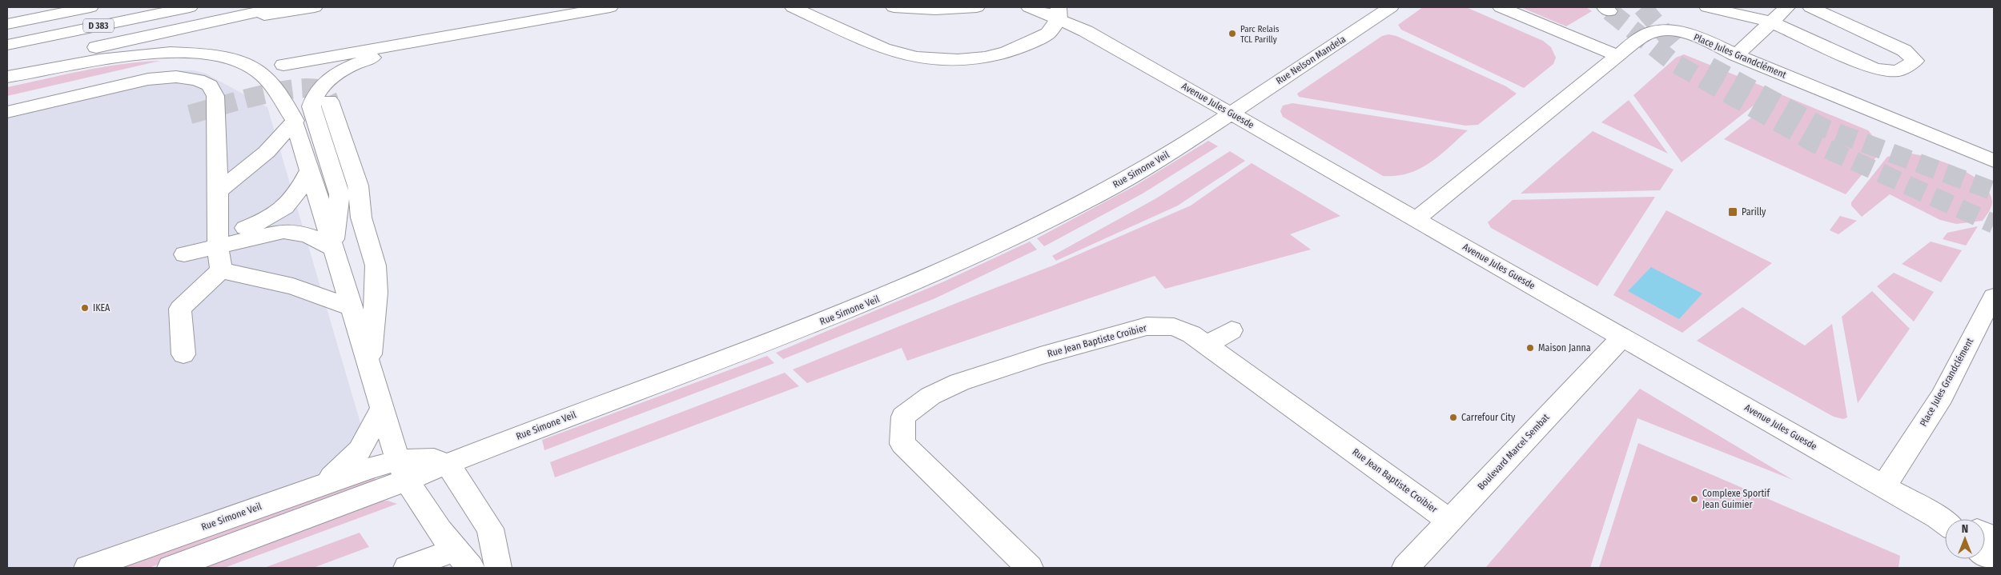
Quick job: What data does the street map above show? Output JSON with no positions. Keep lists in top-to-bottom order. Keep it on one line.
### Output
{"streets":{"main road":["D 383","Place Jules Grandclément","Rue Nelson Mandela","Avenue Jules Guesde","Rue Simone Veil","Rue Jean Baptiste Croibier","Boulevard Marcel Sembat"]},"crossings":[["Place Jules Grandclément","Avenue Jules Guesde"],["Rue Nelson Mandela","Avenue Jules Guesde"],["Rue Nelson Mandela","Rue Simone Veil"],["Avenue Jules Guesde","Rue Simone Veil"],["Avenue Jules Guesde","Boulevard Marcel Sembat"],["Rue Jean Baptiste Croibier","Boulevard Marcel Sembat"]],"places":{"other":["Parc Relais TCL Parilly","IKEA","Maison Janna","Carrefour City","Complexe Sportif Jean Guimier"],"transit":["Parilly"]},"north":"top"}
